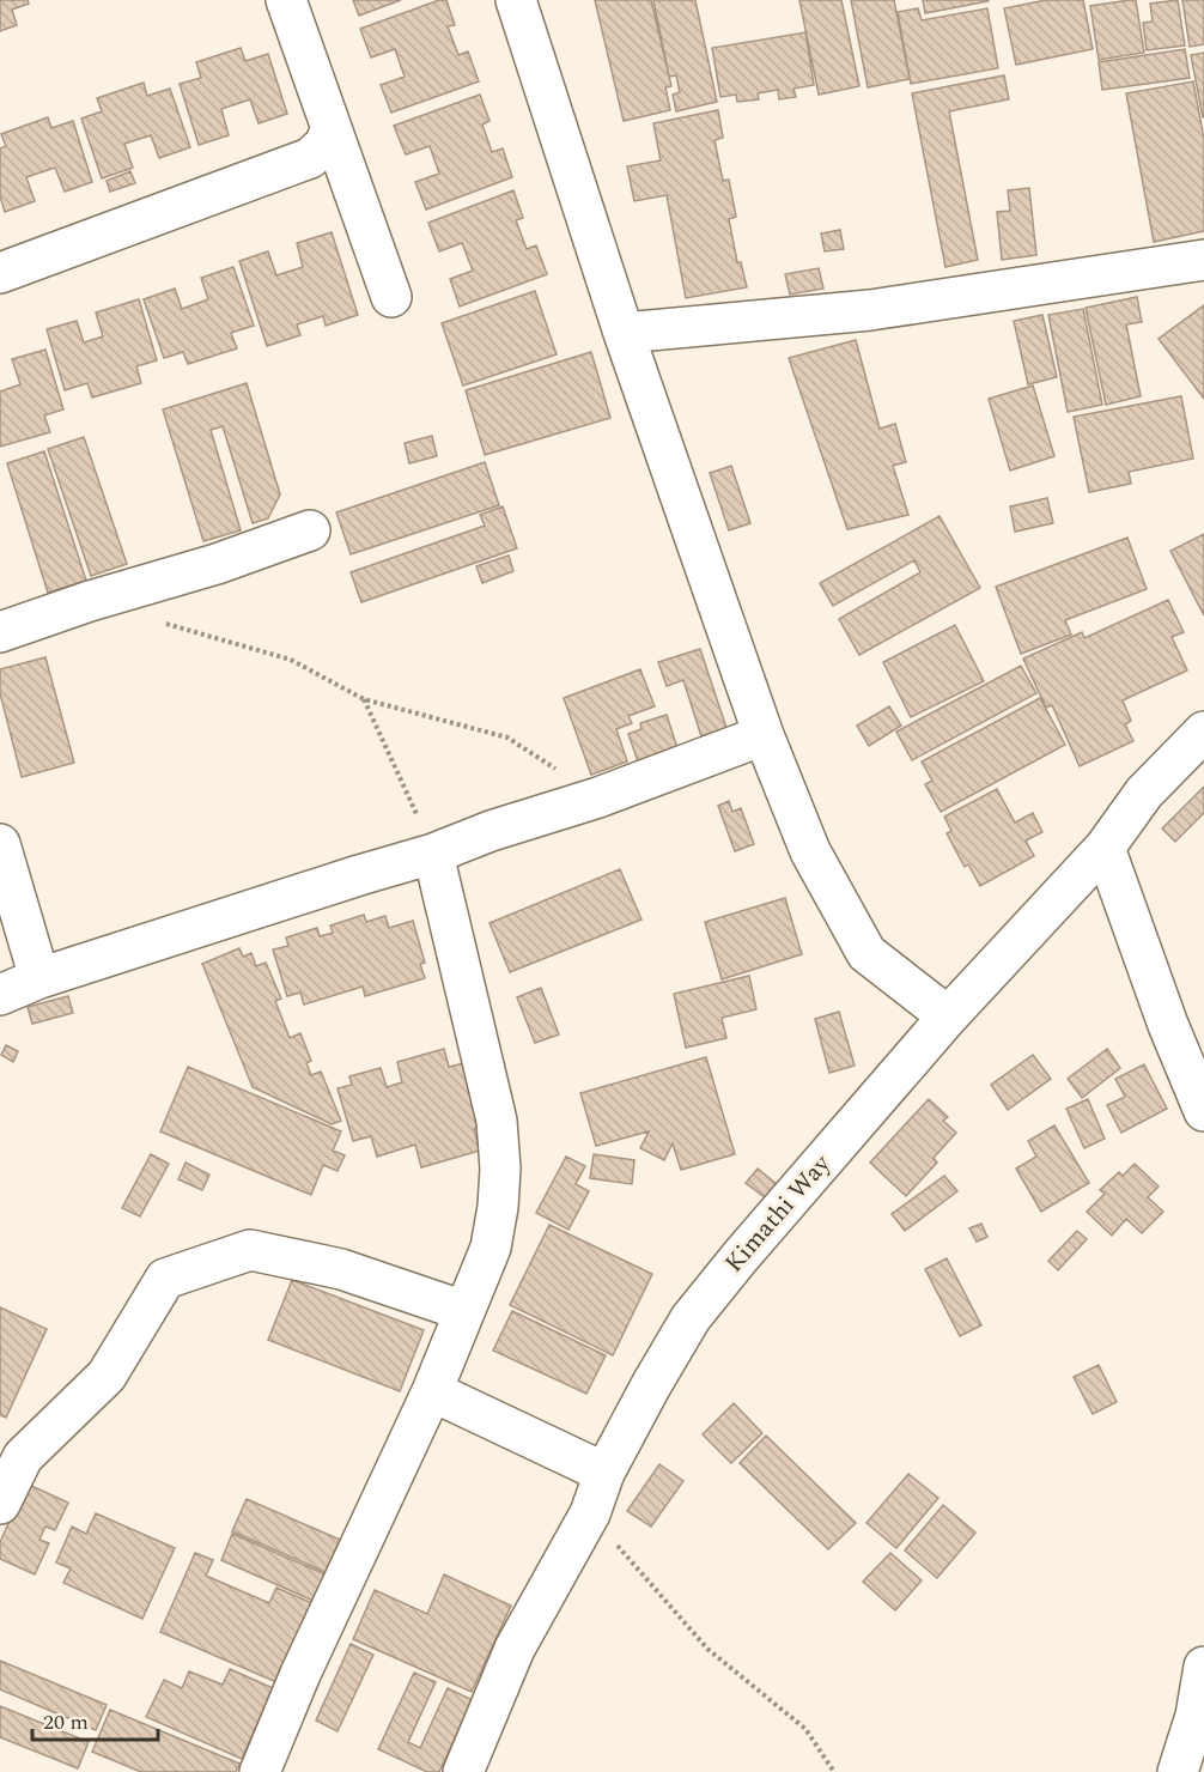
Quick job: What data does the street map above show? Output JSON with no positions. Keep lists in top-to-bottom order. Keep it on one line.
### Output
{"streets":{"street":["Kimathi Way"]},"scale_bar":"20 m"}
